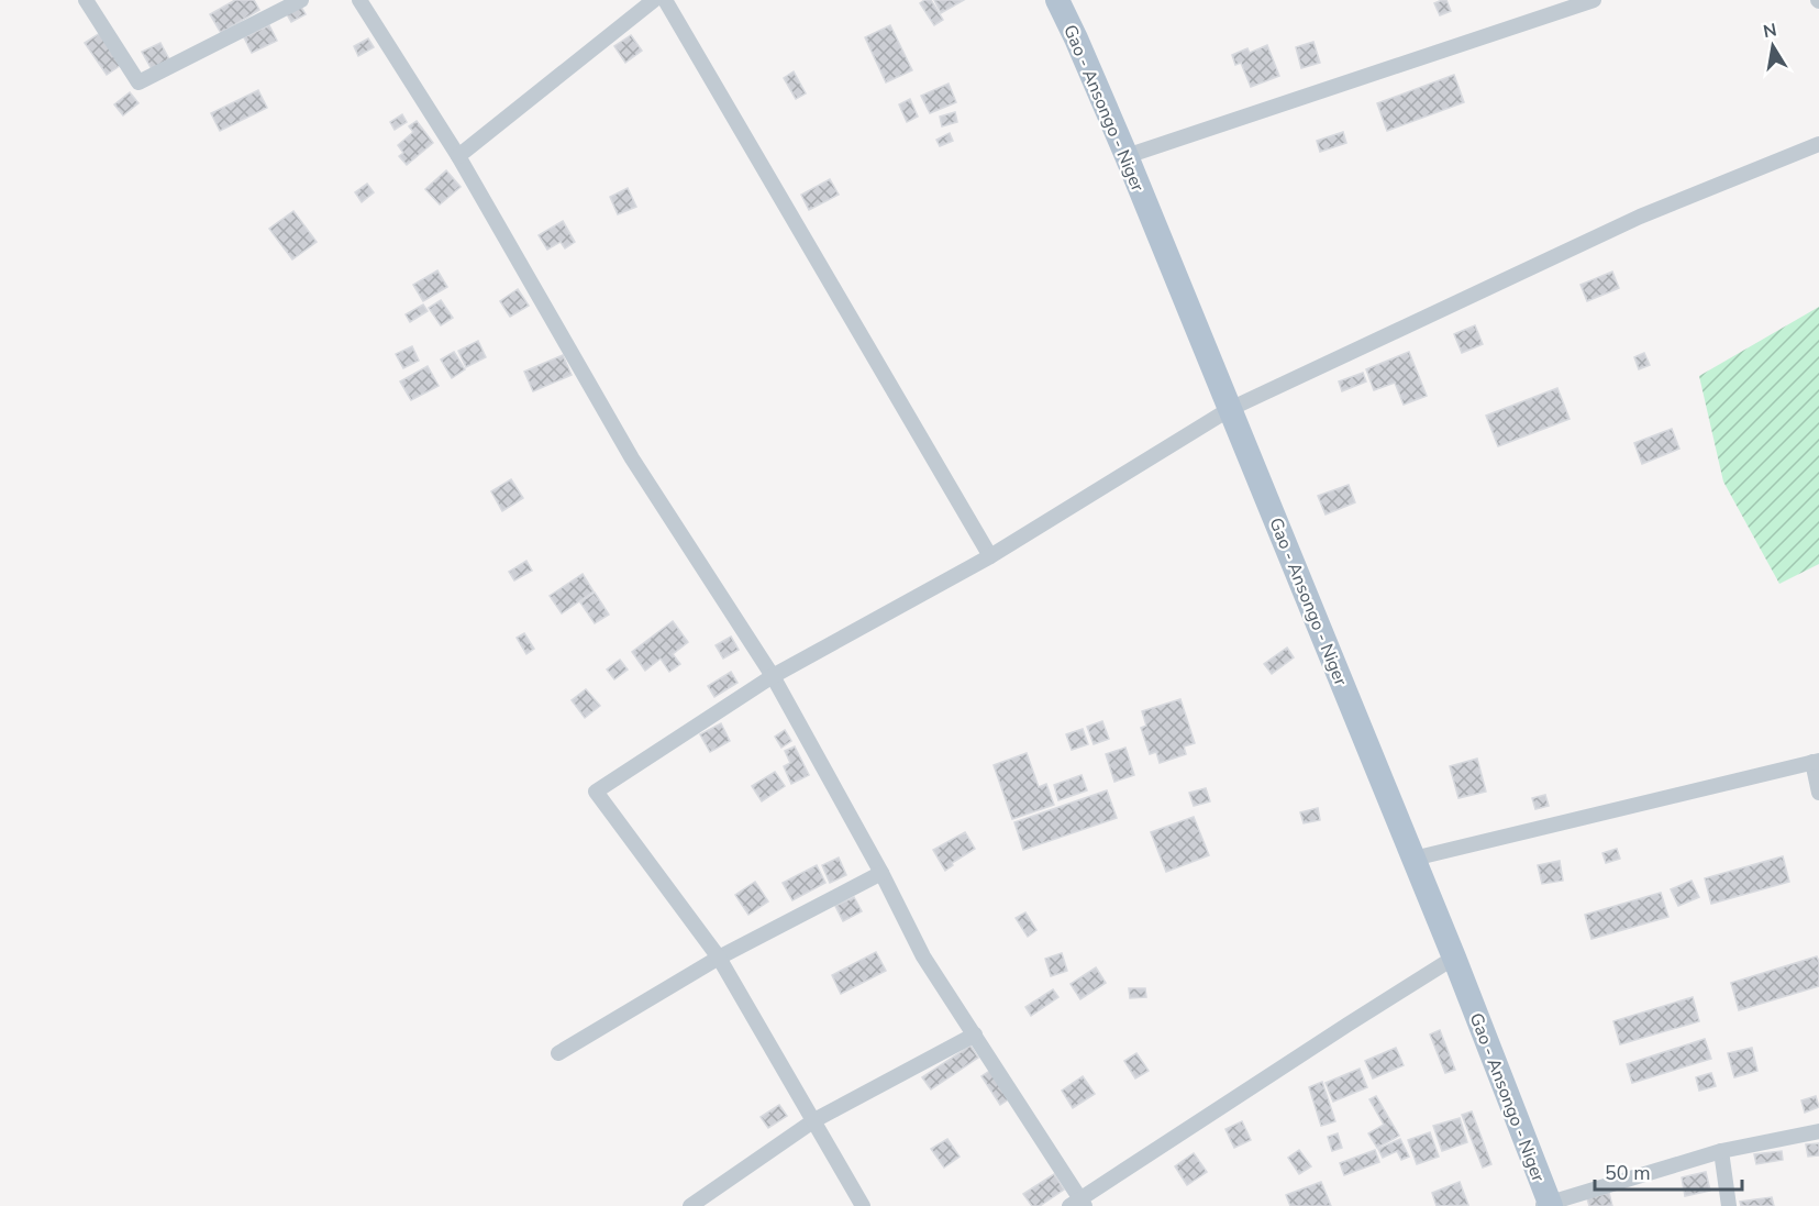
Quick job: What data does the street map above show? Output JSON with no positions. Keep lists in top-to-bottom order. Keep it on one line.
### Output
{"streets":{"main road":["Gao - Ansongo - Niger"]},"scale_bar":"50 m","north":"top"}
